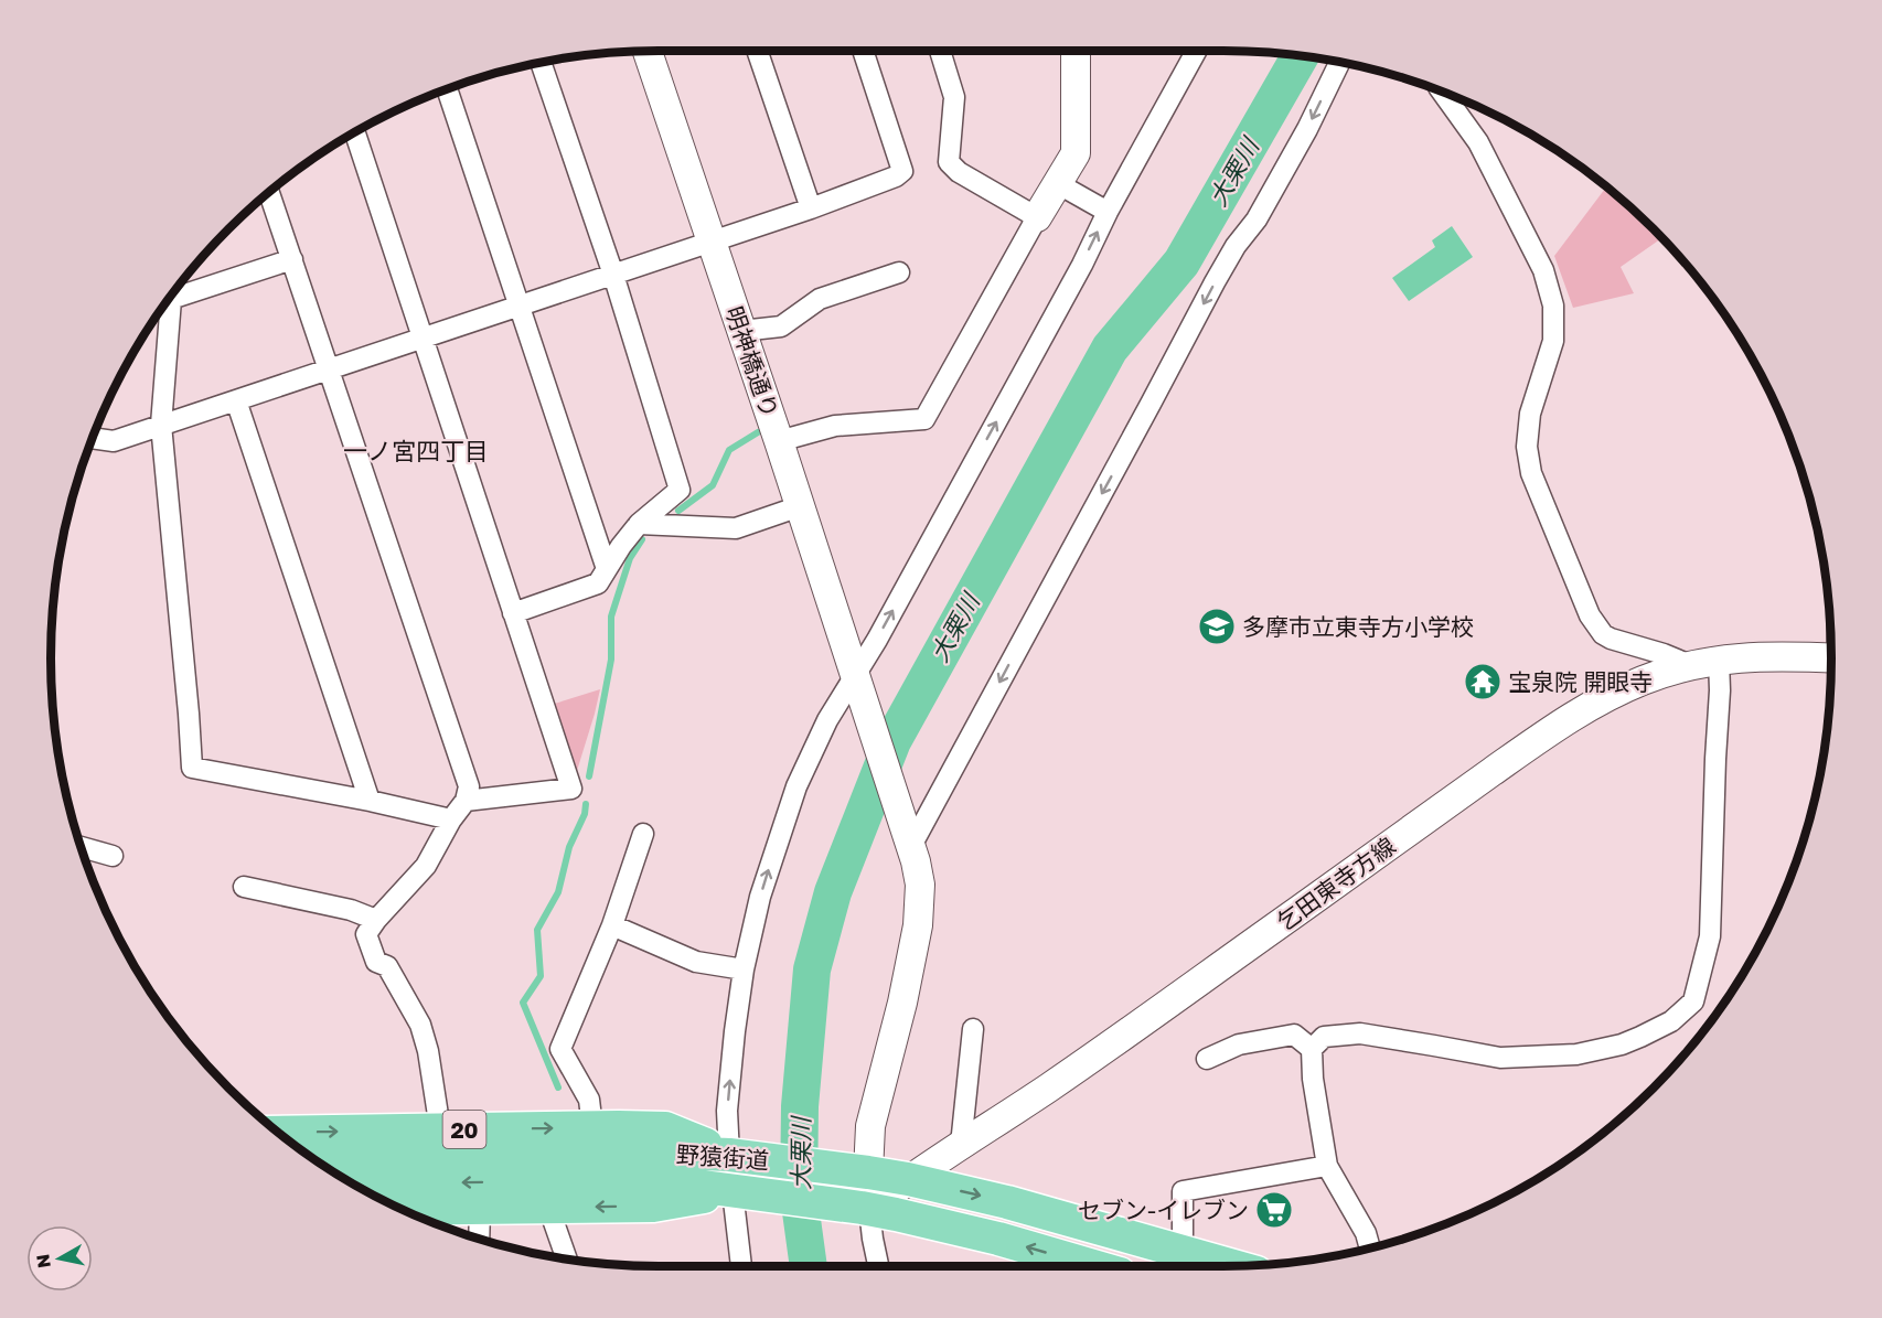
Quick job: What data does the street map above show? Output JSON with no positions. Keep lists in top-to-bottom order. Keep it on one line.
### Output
{"streets":{"main road":["20","野猿街道"],"street":["明神橋通り","乞田東寺方線"]},"crossings":[["明神橋通り","乞田東寺方線"],["明神橋通り","野猿街道"],["乞田東寺方線","野猿街道"],["20","野猿街道"]],"districts":["一ノ宮四丁目"],"water":["大栗川"],"places":{"school or university":["多摩市立東寺方小学校"],"temple":["宝泉院 開眼寺"],"supermarket":["セブン-イレブン"]},"north":"left"}
